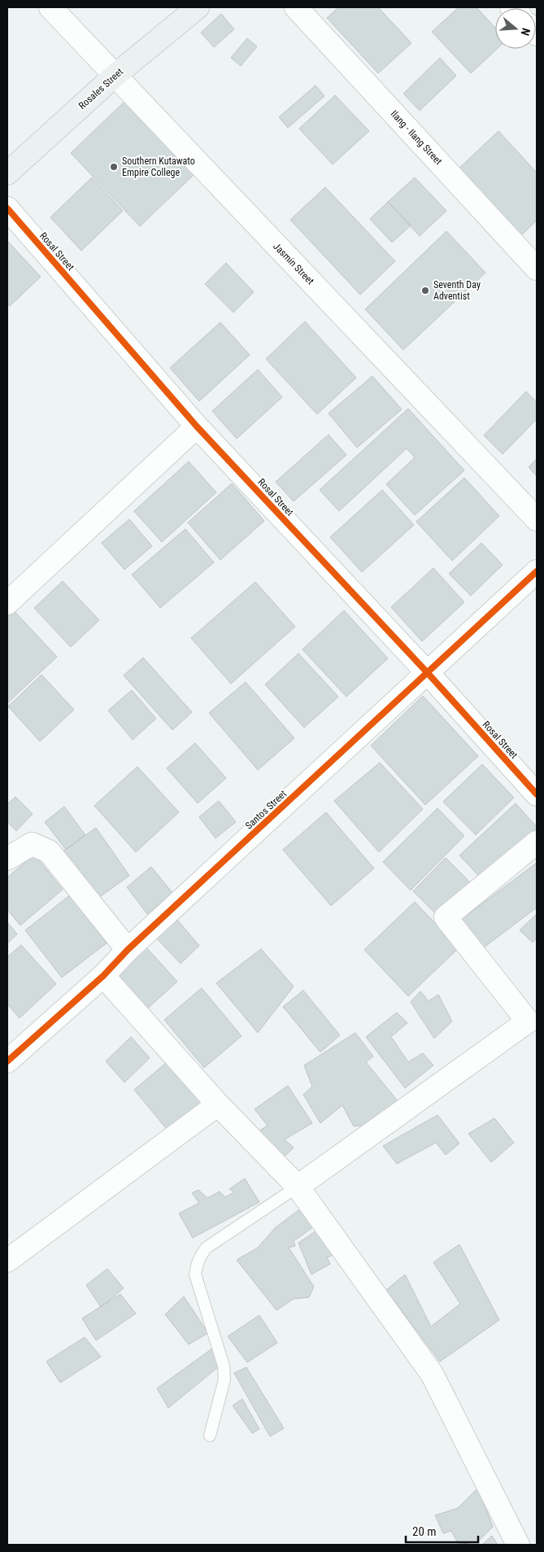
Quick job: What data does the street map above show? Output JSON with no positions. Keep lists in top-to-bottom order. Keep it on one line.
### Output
{"streets":{"main road":["Rosales Street"],"street":["Ilang - Ilang Street","Rosal Street","Jasmin Street","Santos Street"]},"crossings":[["Rosales Street","Jasmin Street"],["Rosal Street","Santos Street"]],"places":["Southern Kutawato Empire College","Seventh Day Adventist"],"scale_bar":"20 m","north":"right"}
